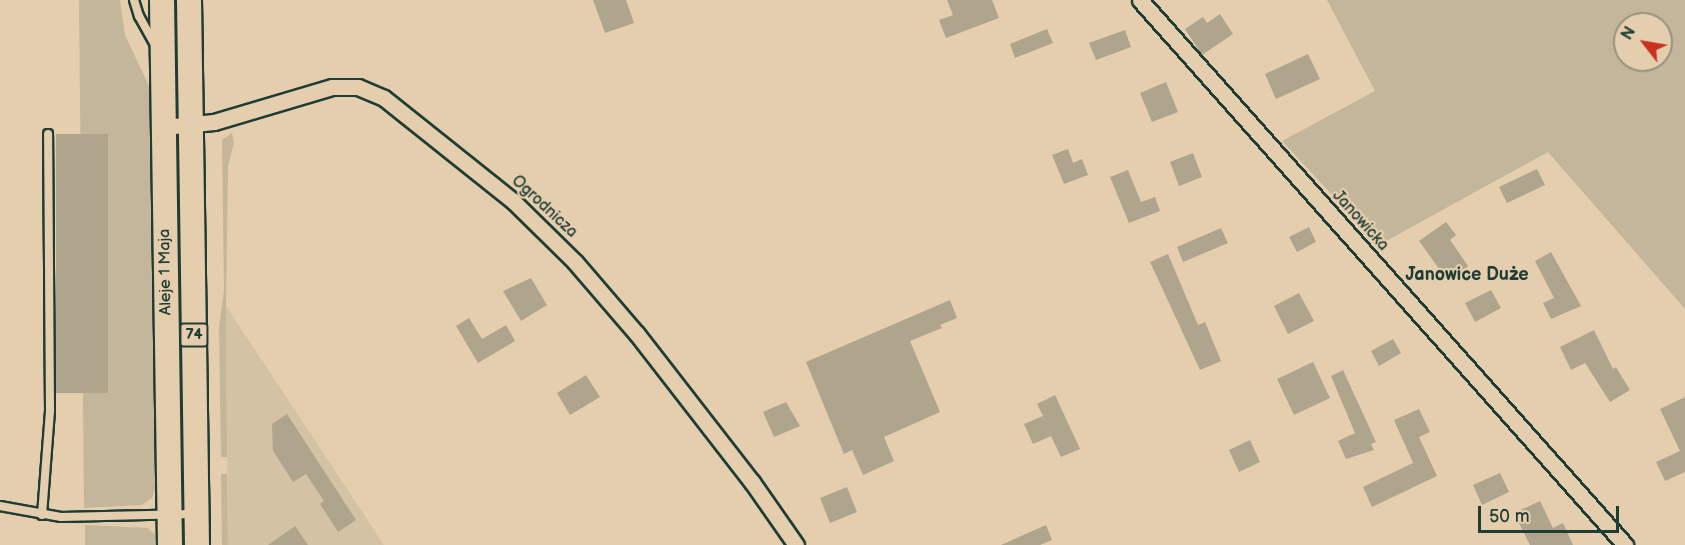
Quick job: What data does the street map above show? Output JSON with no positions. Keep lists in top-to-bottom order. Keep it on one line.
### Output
{"streets":{"main road":["Aleje 1 Maja","74"],"street":["Ogrodnicza","Janowicka"]},"crossings":[["Ogrodnicza","Aleje 1 Maja"]],"districts":["Janowice Duże"],"scale_bar":"50 m","north":"top left"}
